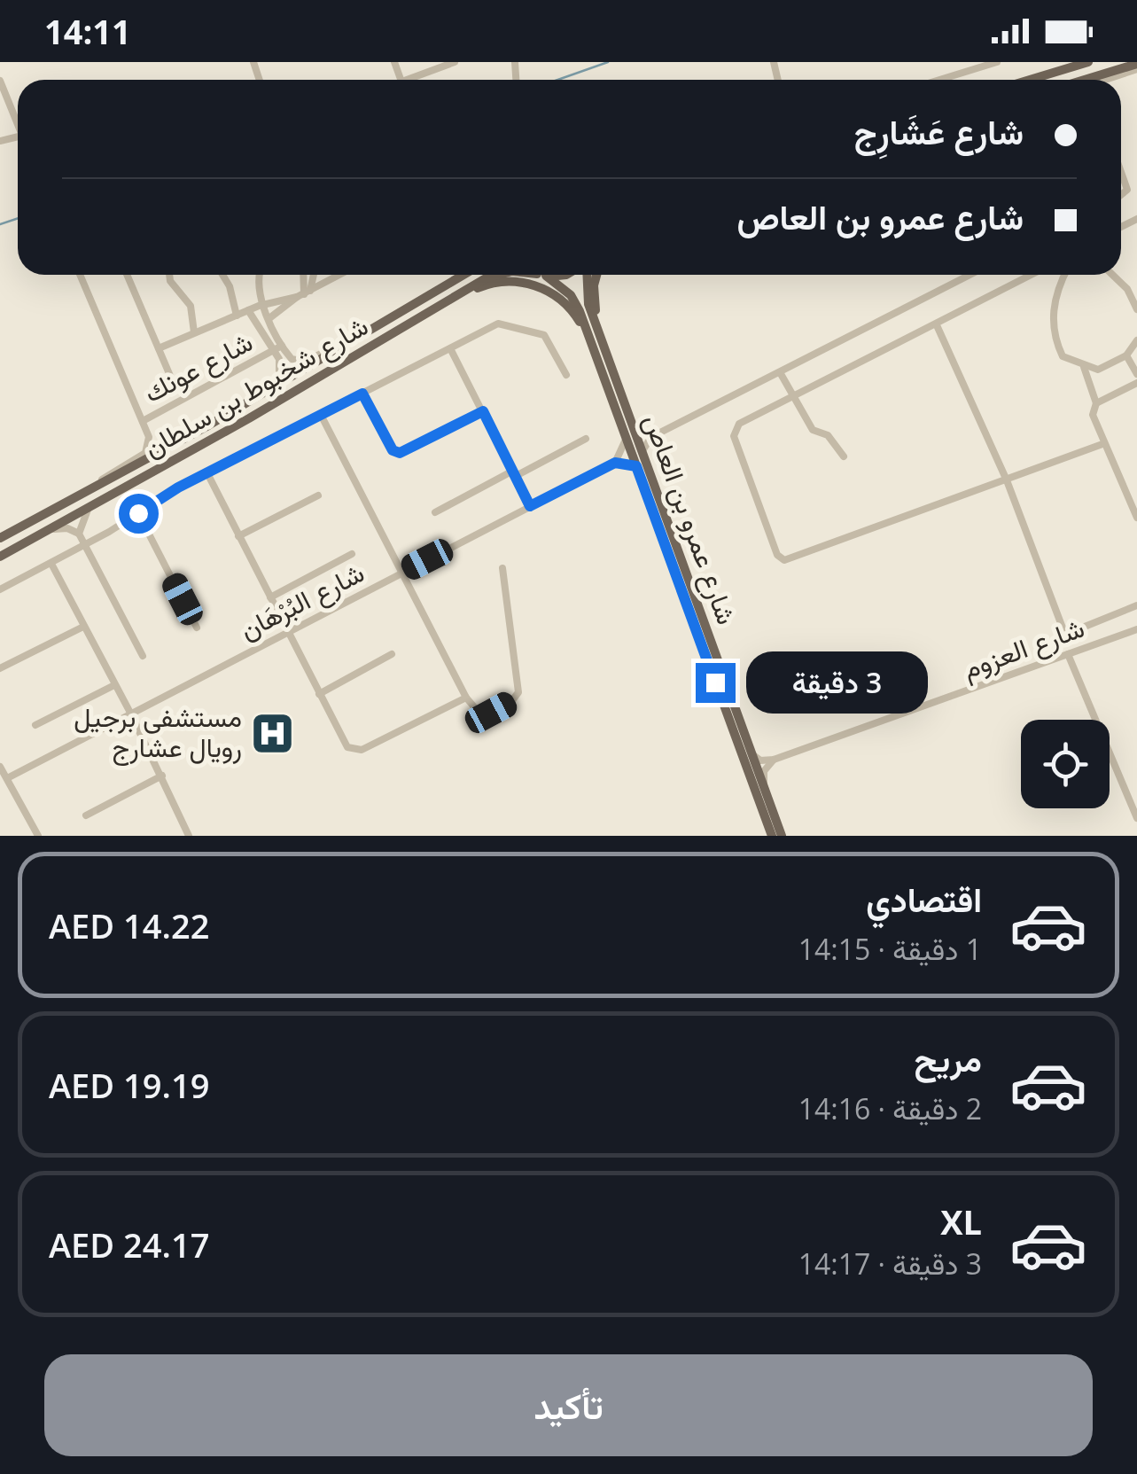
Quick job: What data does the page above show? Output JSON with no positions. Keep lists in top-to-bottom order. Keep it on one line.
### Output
{"streets":{"main road":["شارع شخبوط بن سلطان","شارع عمرو بن العاص"],"street":["شارع عونك","شارع البُرْهَان","شارع العزوم"]},"crossings":[["شارع عونك","شارع شخبوط بن سلطان"],["شارع شخبوط بن سلطان","شارع عمرو بن العاص"]],"places":{"hospital":["مستشفى برجيل رويال عشارج"]},"page":{"status":"14:11","banner":["شارع عَشَارِج","شارع عمرو بن العاص"],"bubble":"3 دقيقة","list":[{"name":"اقتصادي","note":"1 دقيقة · 14:15","value":"AED 14.22"},{"name":"مريح","note":"2 دقيقة · 14:16","value":"AED 19.19"},{"name":"XL","note":"3 دقيقة · 14:17","value":"AED 24.17"}],"buttons":"تأكيد"}}
